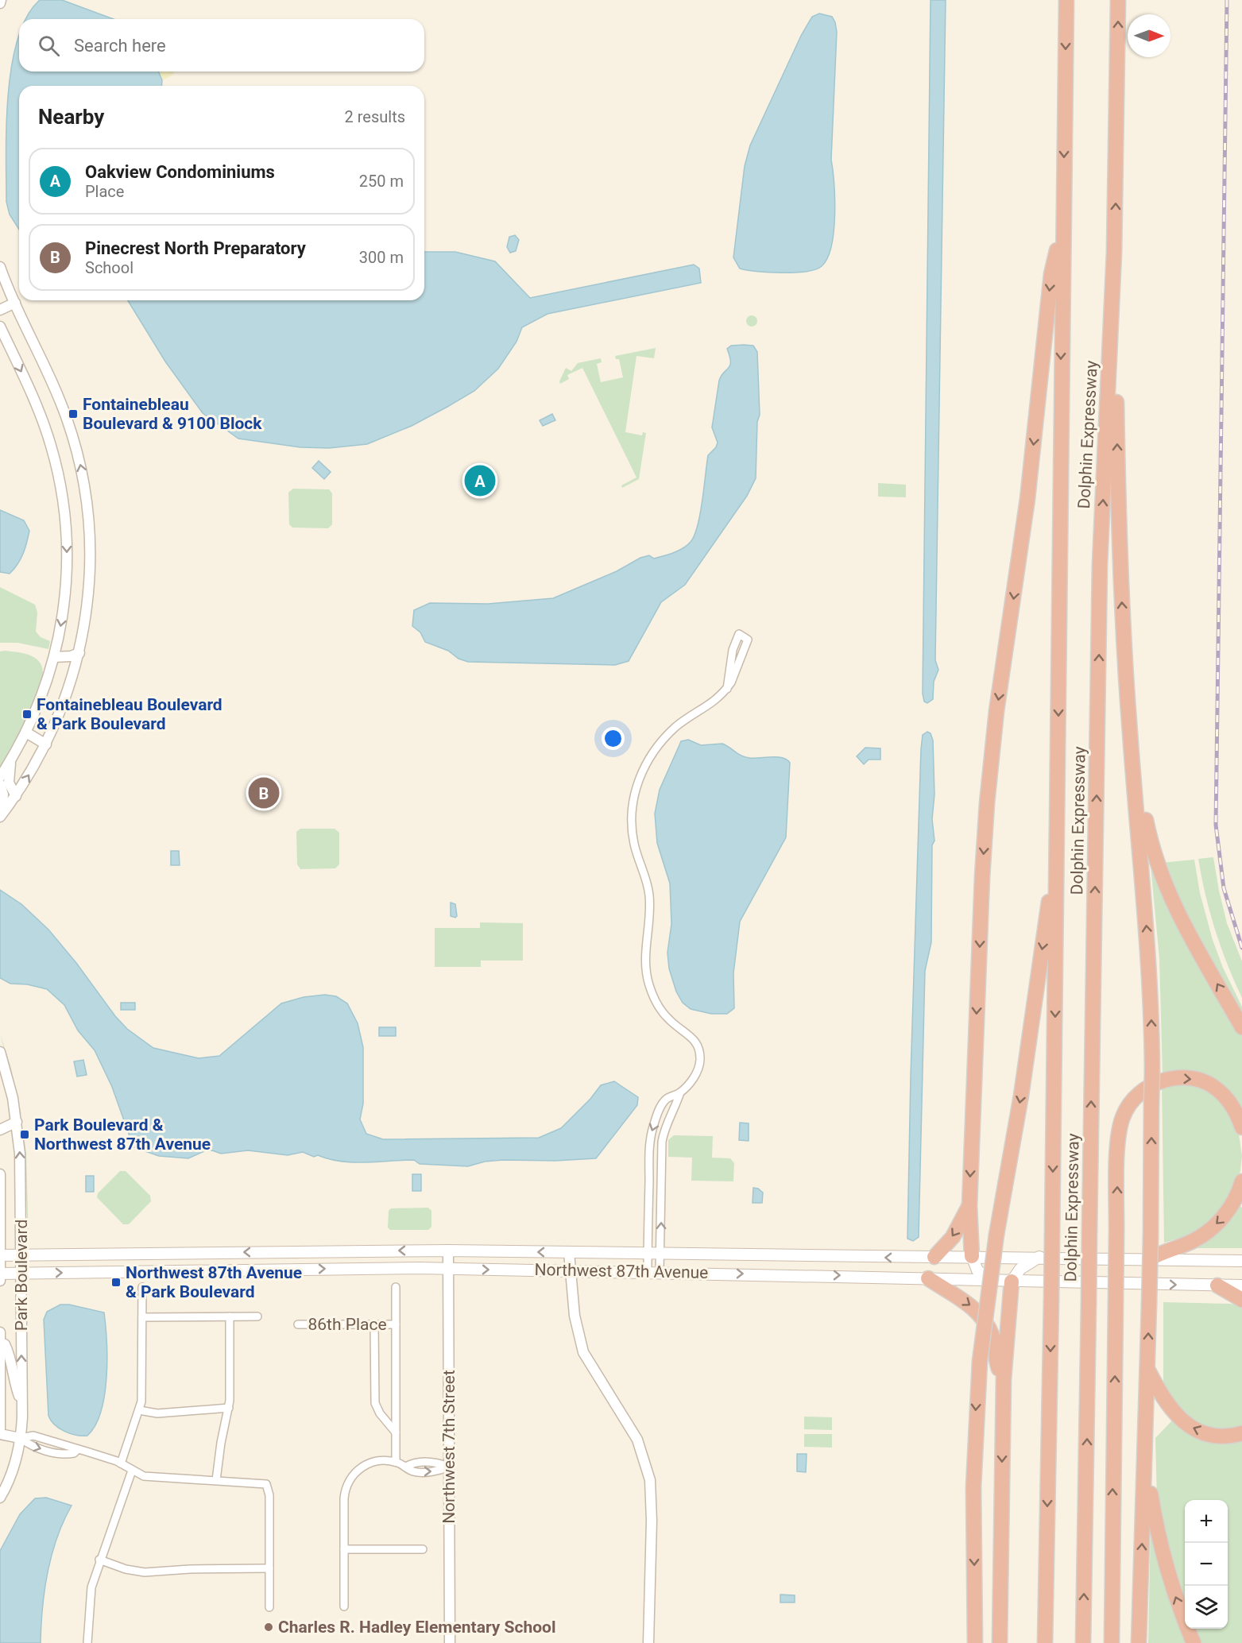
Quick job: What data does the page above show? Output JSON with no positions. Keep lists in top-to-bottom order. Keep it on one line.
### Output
{"streets":{"highway":["Dolphin Expressway"],"main road":["Northwest 87th Avenue"],"street":["Park Boulevard","86th Place","Northwest 7th Street"]},"crossings":[["Northwest 87th Avenue","Park Boulevard"],["Northwest 87th Avenue","Northwest 7th Street"]],"places":{"transit":["Fontainebleau Boulevard & 9100 Block","Fontainebleau Boulevard & Park Boulevard","Park Boulevard & Northwest 87th Avenue","Northwest 87th Avenue & Park Boulevard"],"other":["Charles R. Hadley Elementary School"]},"north":"right","page":{"search":"Search here","heading":["Nearby","2 results"],"list":[{"mark":"A","name":"Oakview Condominiums","note":"Place","value":"250 m"},{"mark":"B","name":"Pinecrest North Preparatory","note":"School","value":"300 m"}],"pins":["A","B"],"map_buttons":["+","−"]}}
